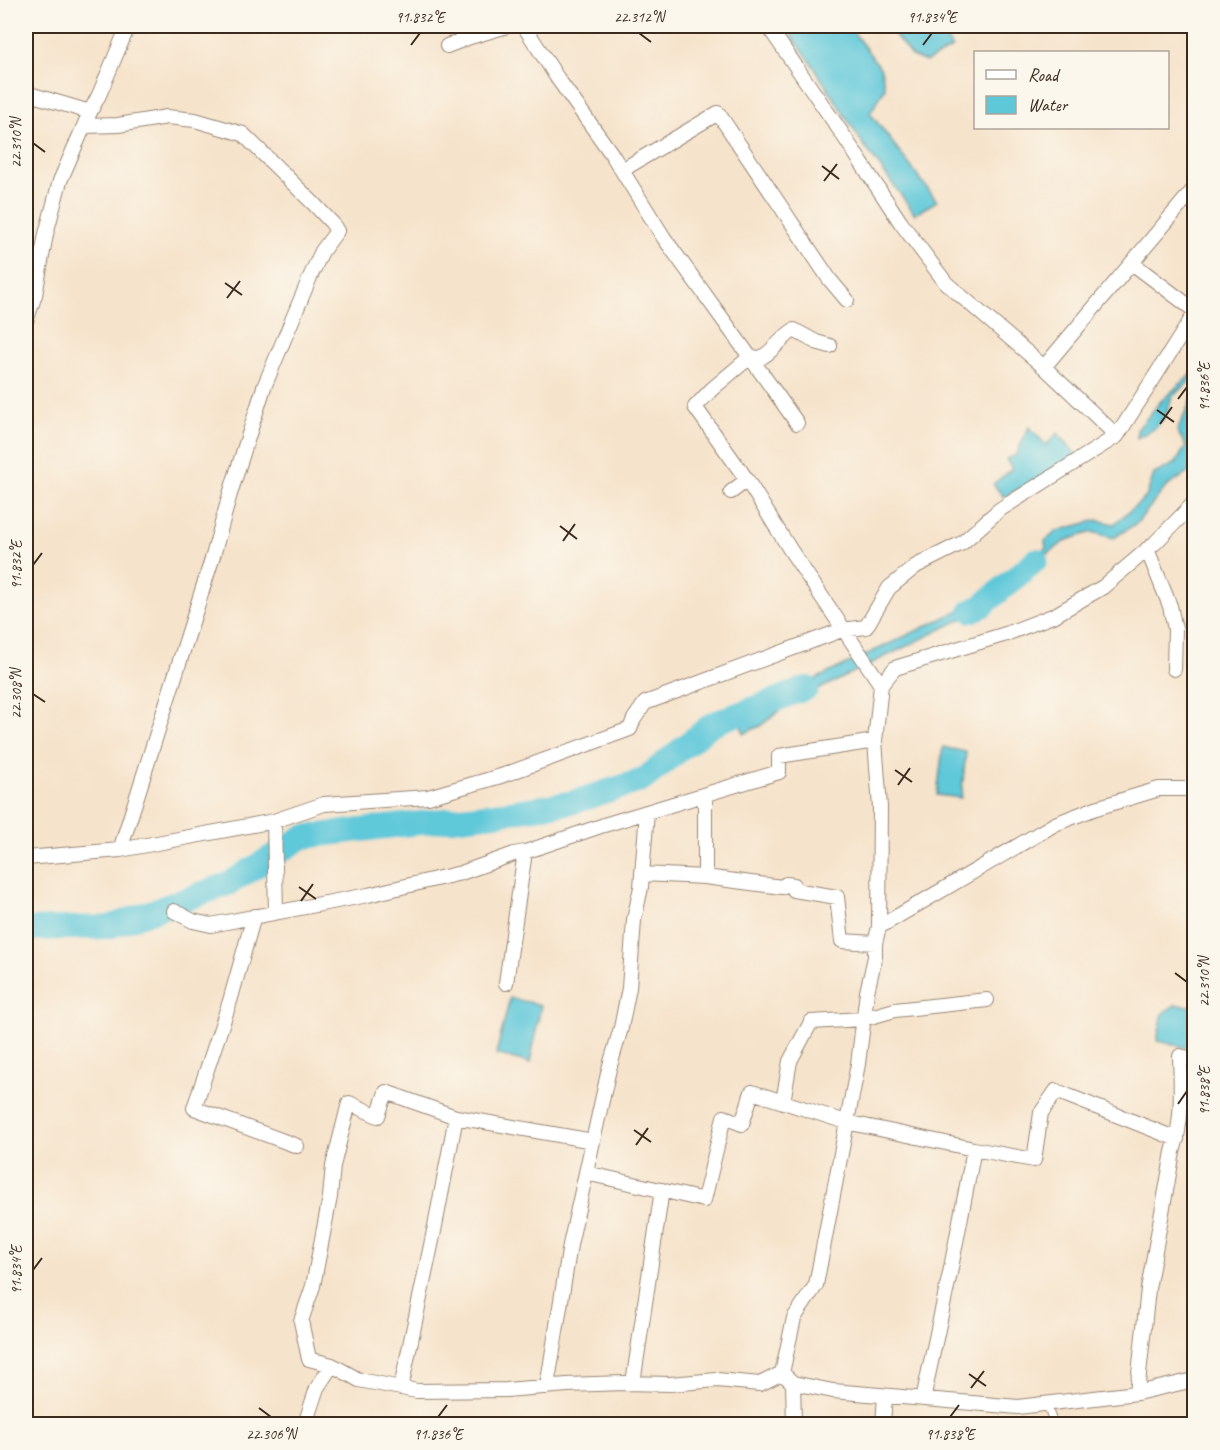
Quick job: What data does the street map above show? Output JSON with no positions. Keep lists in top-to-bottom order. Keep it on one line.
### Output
{"legend":["Road","Water"],"coordinates":["91.832°E","22.312°N","91.834°E","22.310°N","91.836°E","22.308°N","91.838°E","22.306°N"]}
